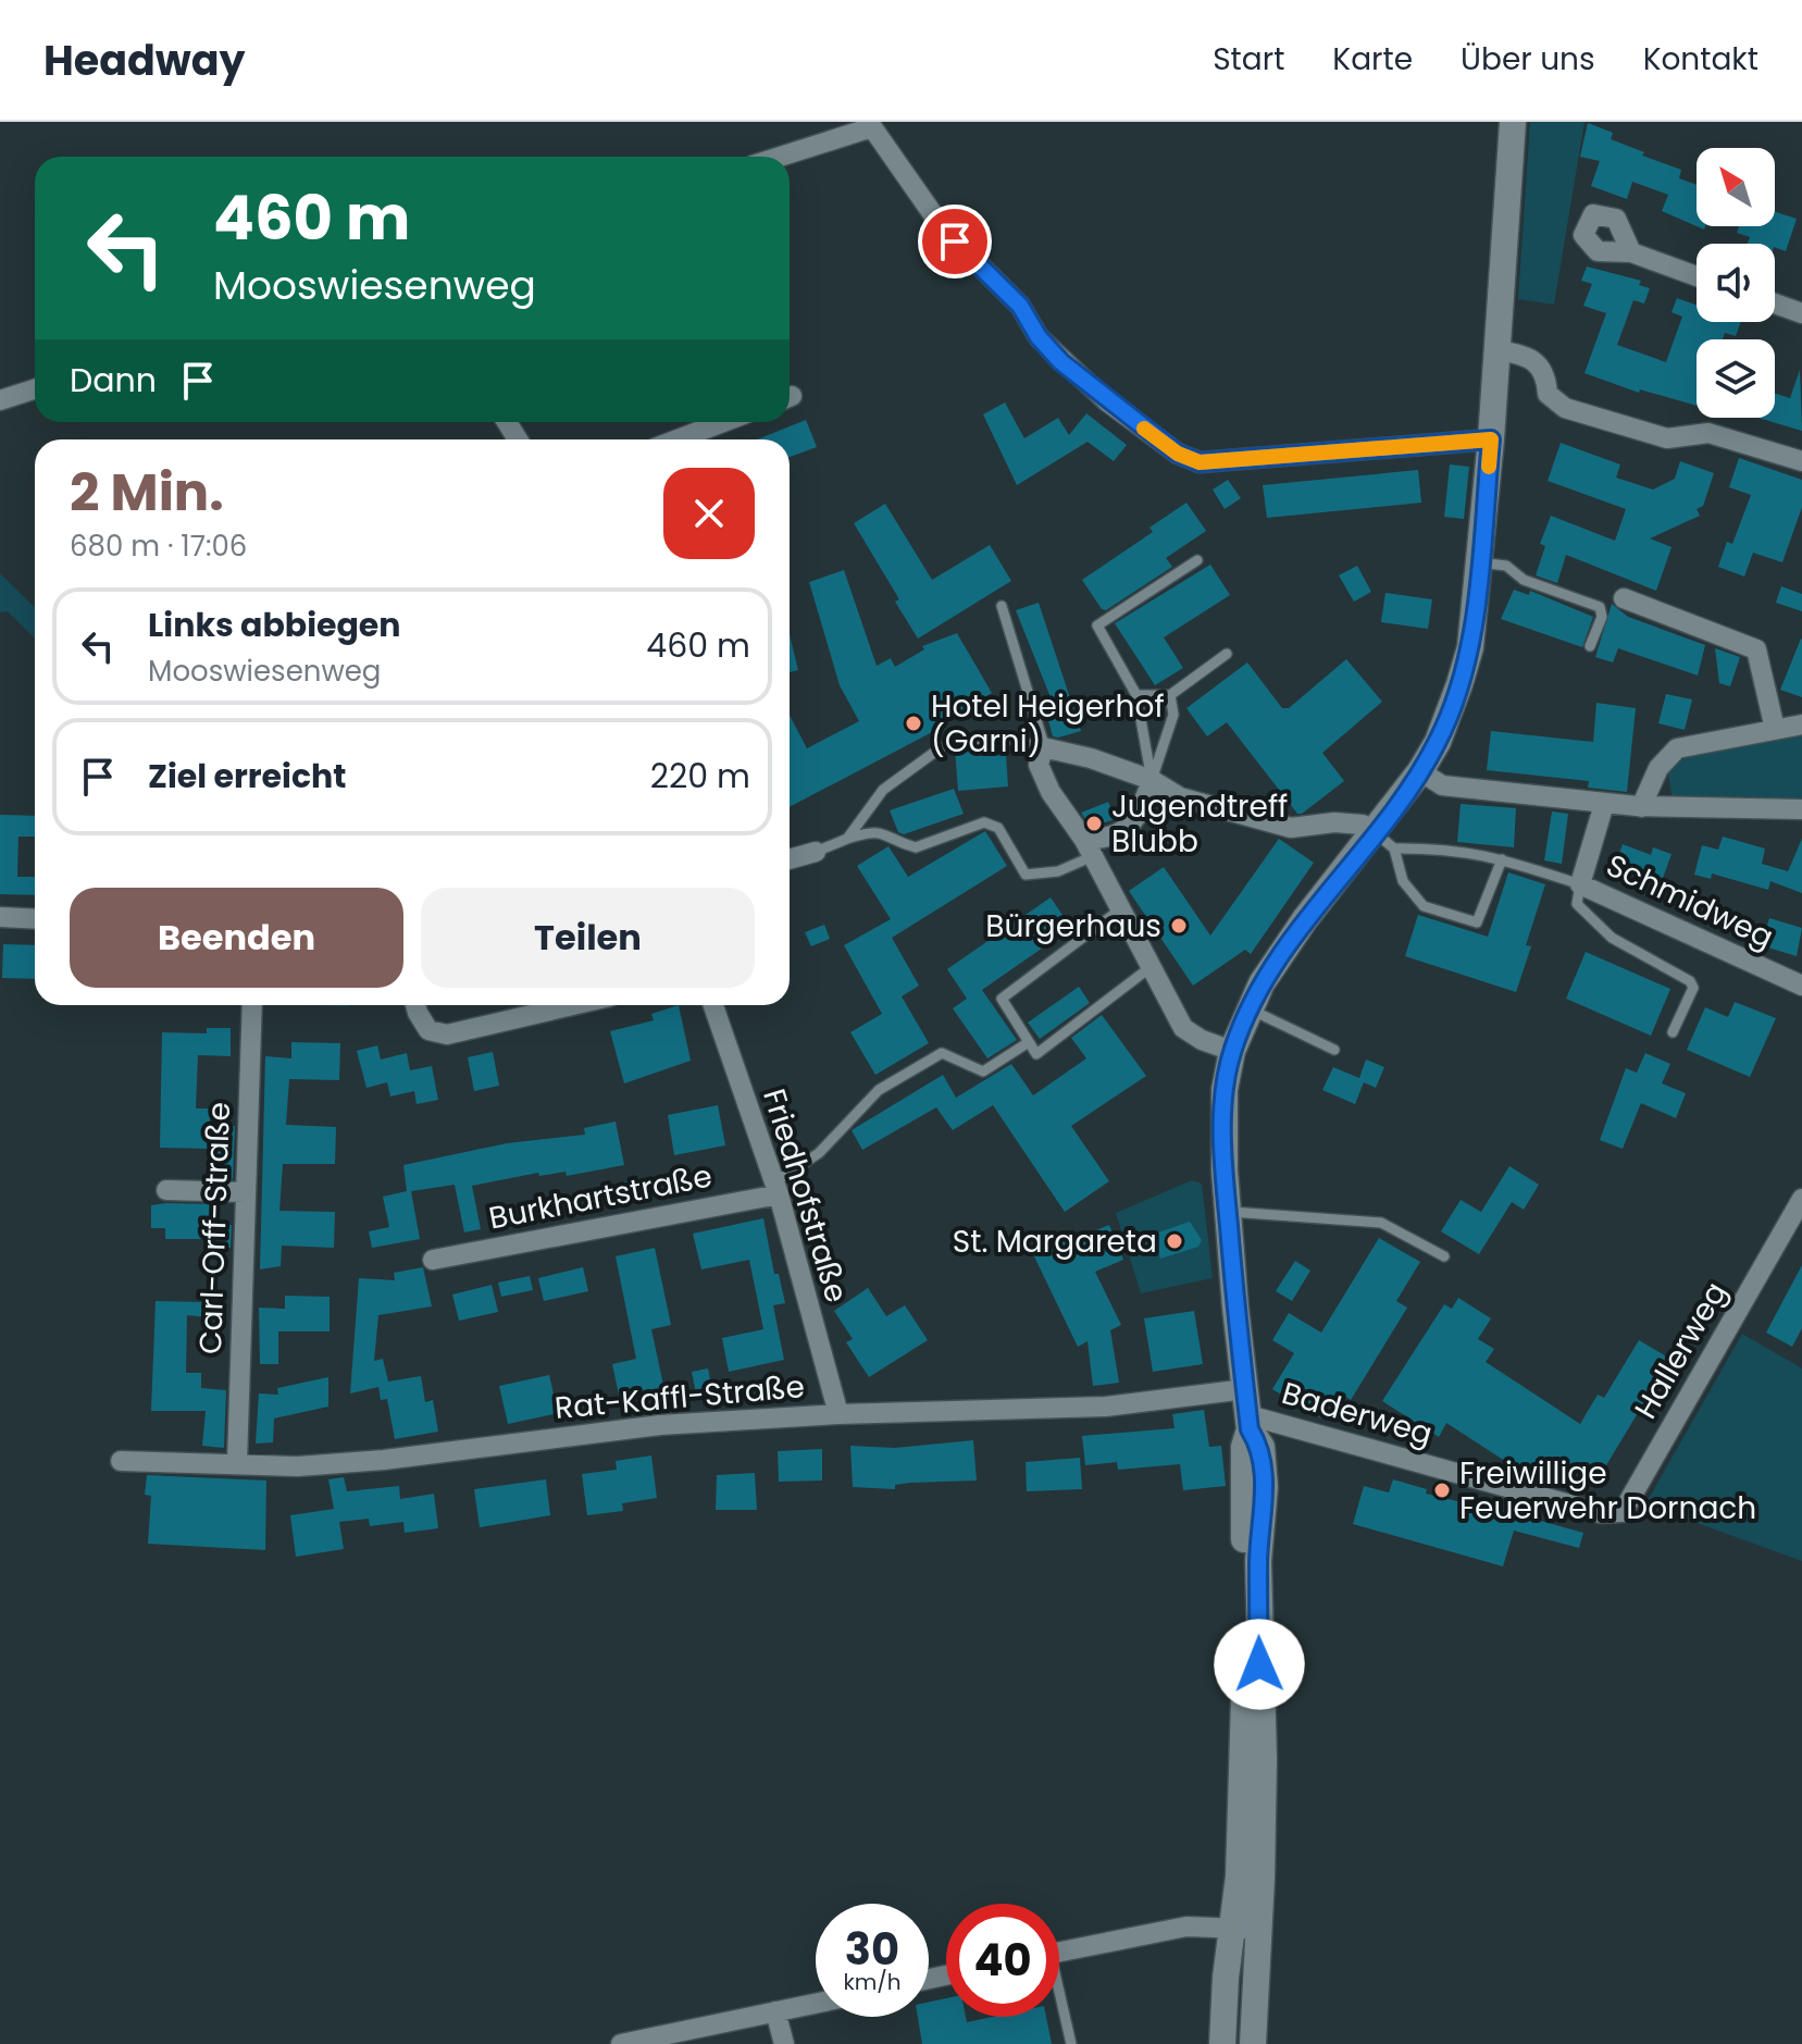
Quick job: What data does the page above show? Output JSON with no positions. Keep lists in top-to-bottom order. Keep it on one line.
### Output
{"streets":{"street":["Schmidweg","Friedhofstraße","Burkhartstraße","Carl-Orff-Straße","Hallerweg","Rat-Kaffl-Straße","Baderweg"]},"crossings":[["Friedhofstraße","Burkhartstraße"],["Friedhofstraße","Rat-Kaffl-Straße"],["Carl-Orff-Straße","Rat-Kaffl-Straße"],["Hallerweg","Baderweg"],["Rat-Kaffl-Straße","Baderweg"]],"places":["Hotel Heigerhof (Garni)","Jugendtreff Blubb","Bürgerhaus","St. Margareta","Freiwillige Feuerwehr Dornach"],"north":"top left","page":{"header":"Headway","nav":["Start","Karte","Über uns","Kontakt"],"turn":["460 m","Mooswiesenweg"],"then":"Dann","heading":["2 Min.","680 m · 17:06"],"list":[{"name":"Links abbiegen","note":"Mooswiesenweg","value":"460 m"},{"name":"Ziel erreicht","value":"220 m"}],"buttons":["Beenden","Teilen"],"speed":"30 km/h","limit":"40"}}
